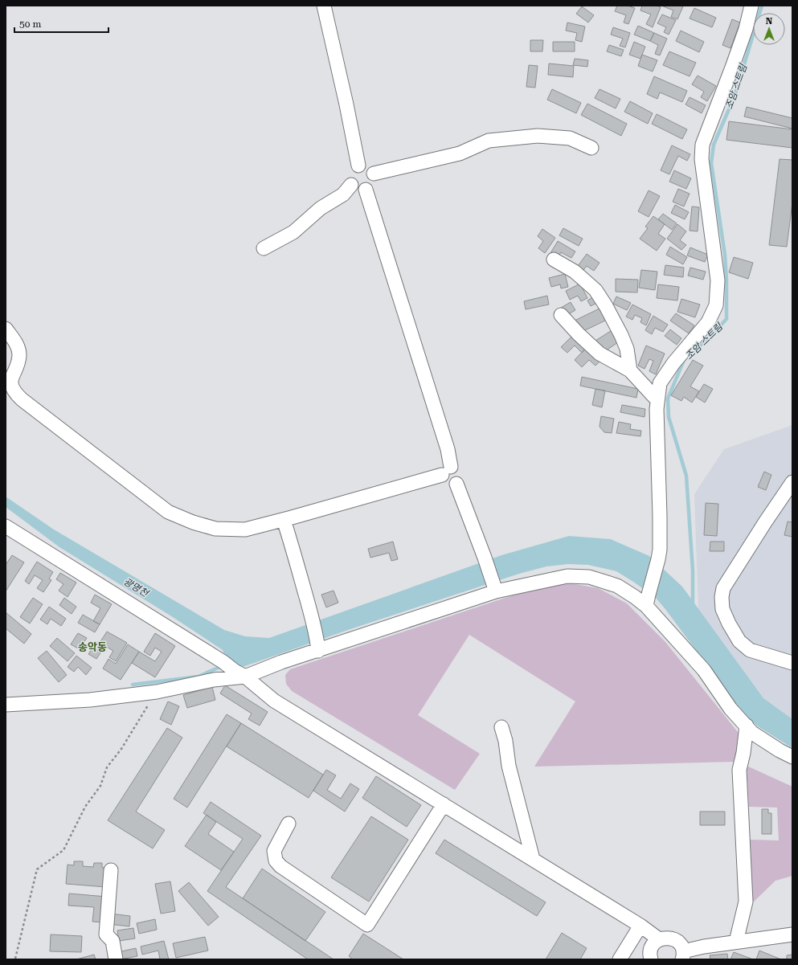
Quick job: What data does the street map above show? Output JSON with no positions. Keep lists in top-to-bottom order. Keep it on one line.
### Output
{"districts":["송악동"],"water":["조암 스트림","광명천"],"scale_bar":"50 m","north":"top"}
